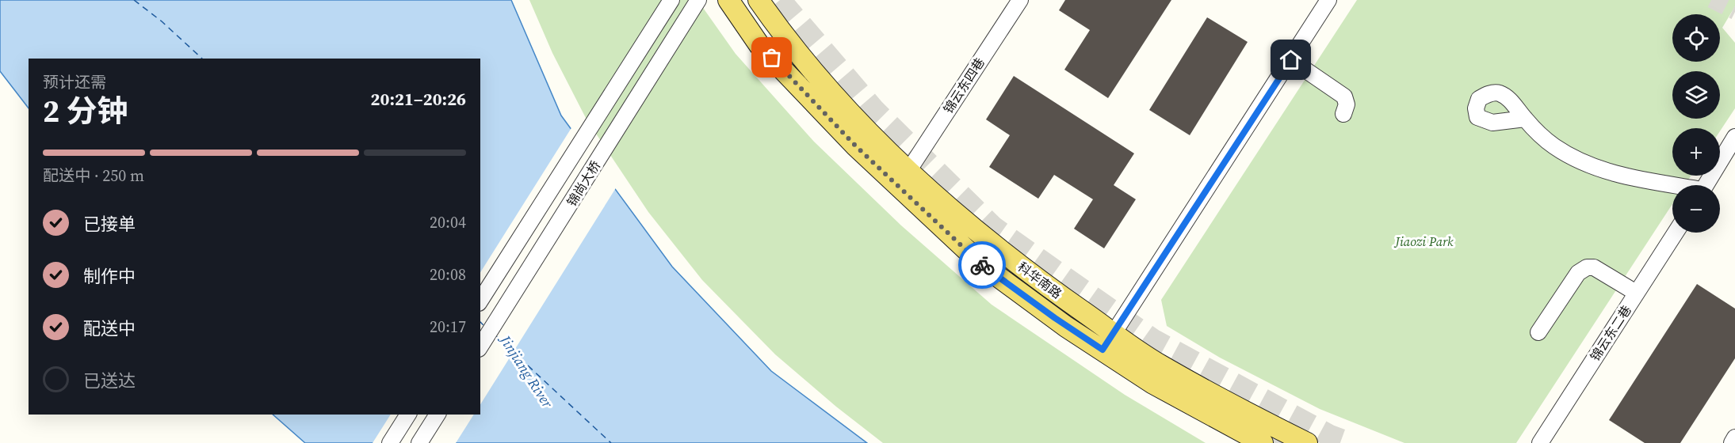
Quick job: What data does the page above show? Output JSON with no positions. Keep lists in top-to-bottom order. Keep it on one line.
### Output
{"streets":{"main road":["科华南路"],"street":["锦云东四巷","锦尚大桥","锦云东二巷"]},"crossings":[["锦云东四巷","科华南路"]],"water":["Jinjiang River"],"parks":["Jiaozi Park"],"page":{"map_buttons":["+","−"],"heading":["2 分钟","预计还需","20:21–20:26"],"bar":"配送中 · 250 m","list":[["已接单","20:04"],["制作中","20:08"],["配送中","20:17"],"已送达"]}}
